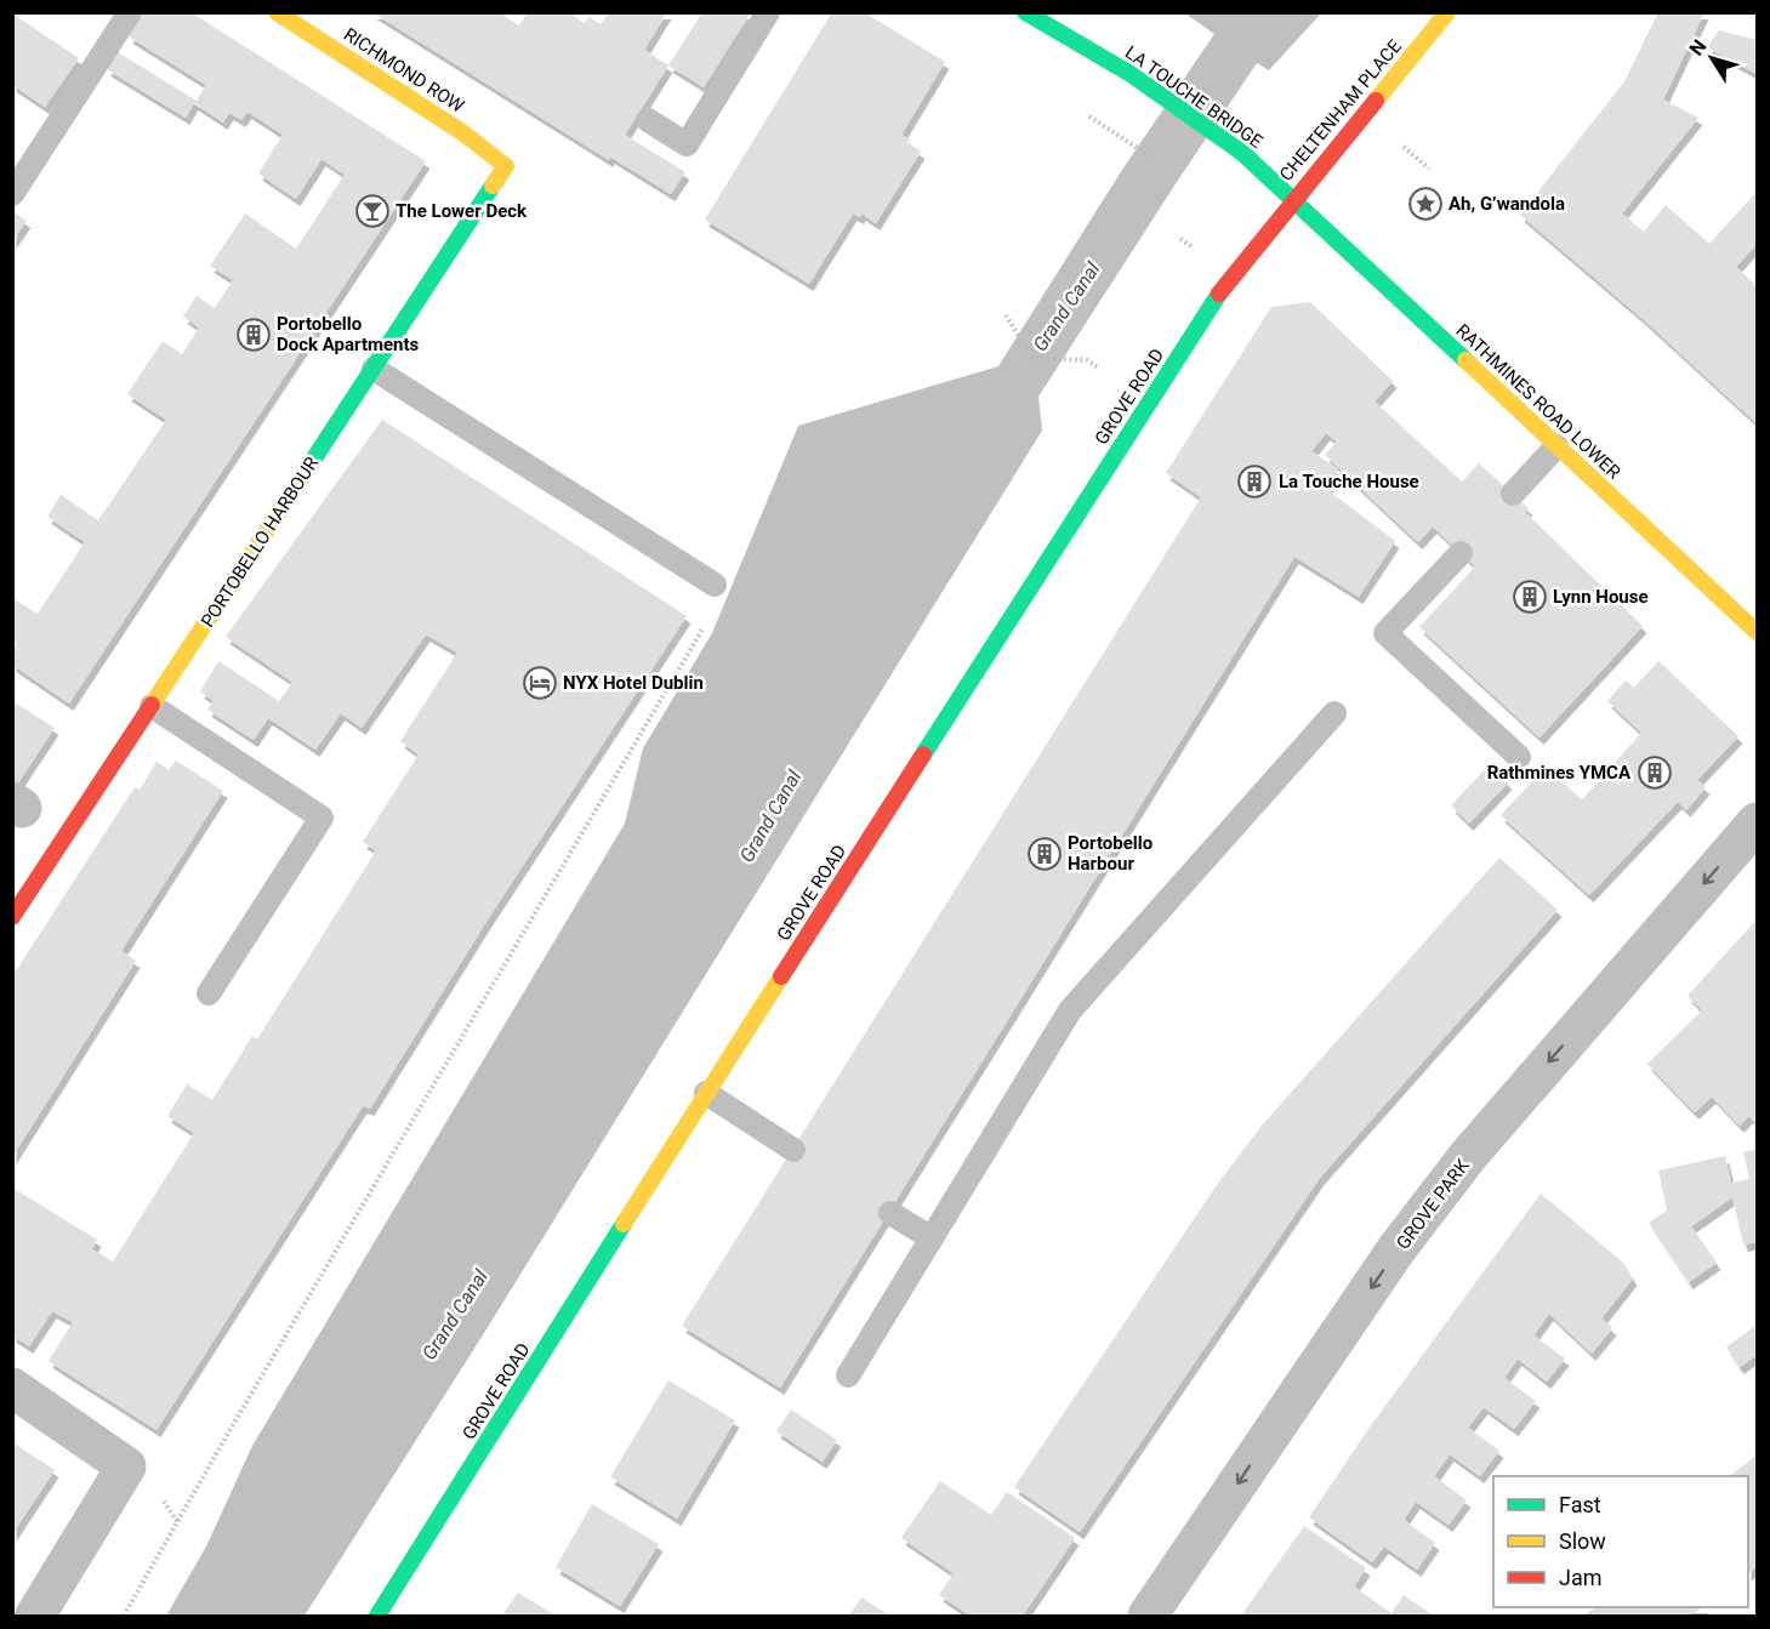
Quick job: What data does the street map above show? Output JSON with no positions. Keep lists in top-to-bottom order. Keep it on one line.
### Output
{"streets":{"main road":["RICHMOND ROW","LA TOUCHE BRIDGE","CHELTENHAM PLACE","GROVE ROAD","RATHMINES ROAD LOWER","PORTOBELLO HARBOUR"],"street":["GROVE PARK"]},"crossings":[["RICHMOND ROW","PORTOBELLO HARBOUR"],["LA TOUCHE BRIDGE","CHELTENHAM PLACE"],["LA TOUCHE BRIDGE","GROVE ROAD"],["LA TOUCHE BRIDGE","RATHMINES ROAD LOWER"],["CHELTENHAM PLACE","GROVE ROAD"],["CHELTENHAM PLACE","RATHMINES ROAD LOWER"],["GROVE ROAD","RATHMINES ROAD LOWER"]],"one_way":["GROVE PARK"],"water":["Grand Canal"],"places":{"place":["Ah, G’wandola"],"bar":["The Lower Deck"],"building":["Portobello Dock Apartments","La Touche House","Lynn House","Rathmines YMCA","Portobello Harbour"],"hotel":["NYX Hotel Dublin"]},"legend":["Fast","Slow","Jam"],"north":"top left"}
